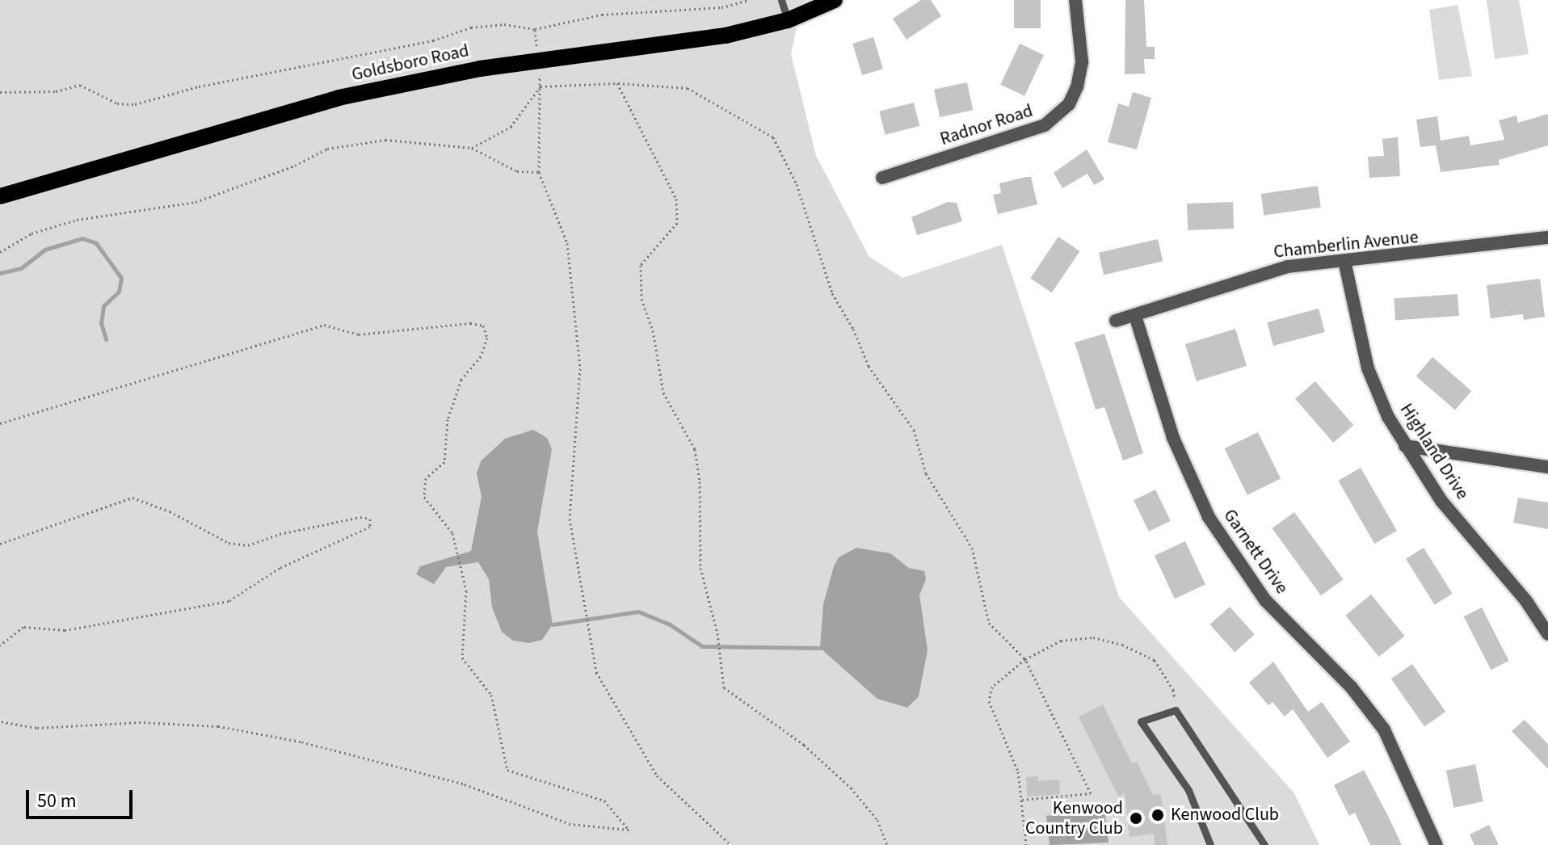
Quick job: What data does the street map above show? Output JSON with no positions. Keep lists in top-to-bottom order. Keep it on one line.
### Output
{"streets":{"main road":["Goldsboro Road"],"street":["Radnor Road","Chamberlin Avenue","Highland Drive","Garnett Drive"]},"crossings":[["Chamberlin Avenue","Highland Drive"],["Chamberlin Avenue","Garnett Drive"]],"places":["Kenwood Club","Kenwood Country Club"],"scale_bar":"50 m"}
